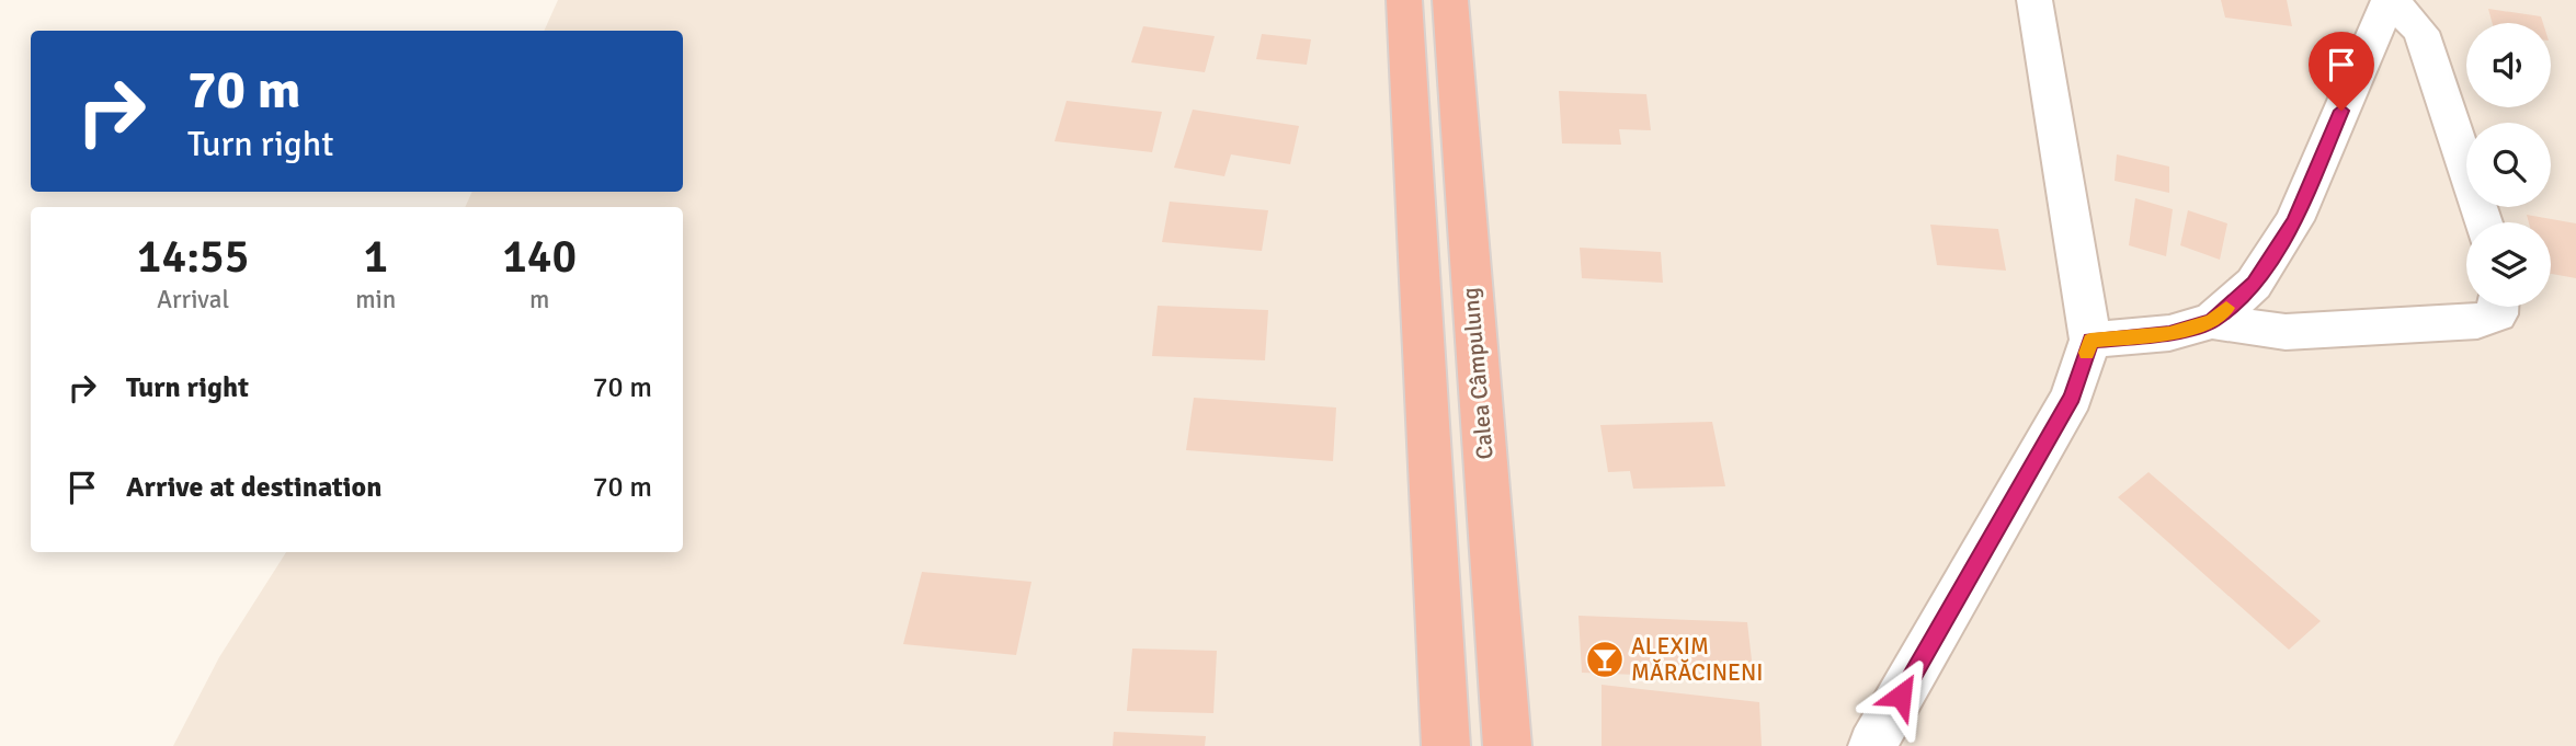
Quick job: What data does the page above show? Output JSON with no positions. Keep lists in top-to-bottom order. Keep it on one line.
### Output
{"streets":{"highway":["Calea Câmpulung"]},"places":{"bar":["ALEXIM MĂRĂCINENI"]},"page":{"turn":["70 m","Turn right"],"eta":["14:55","Arrival","1","min","140","m"],"list":[{"name":"Turn right","value":"70 m"},{"name":"Arrive at destination","value":"70 m"}]}}
